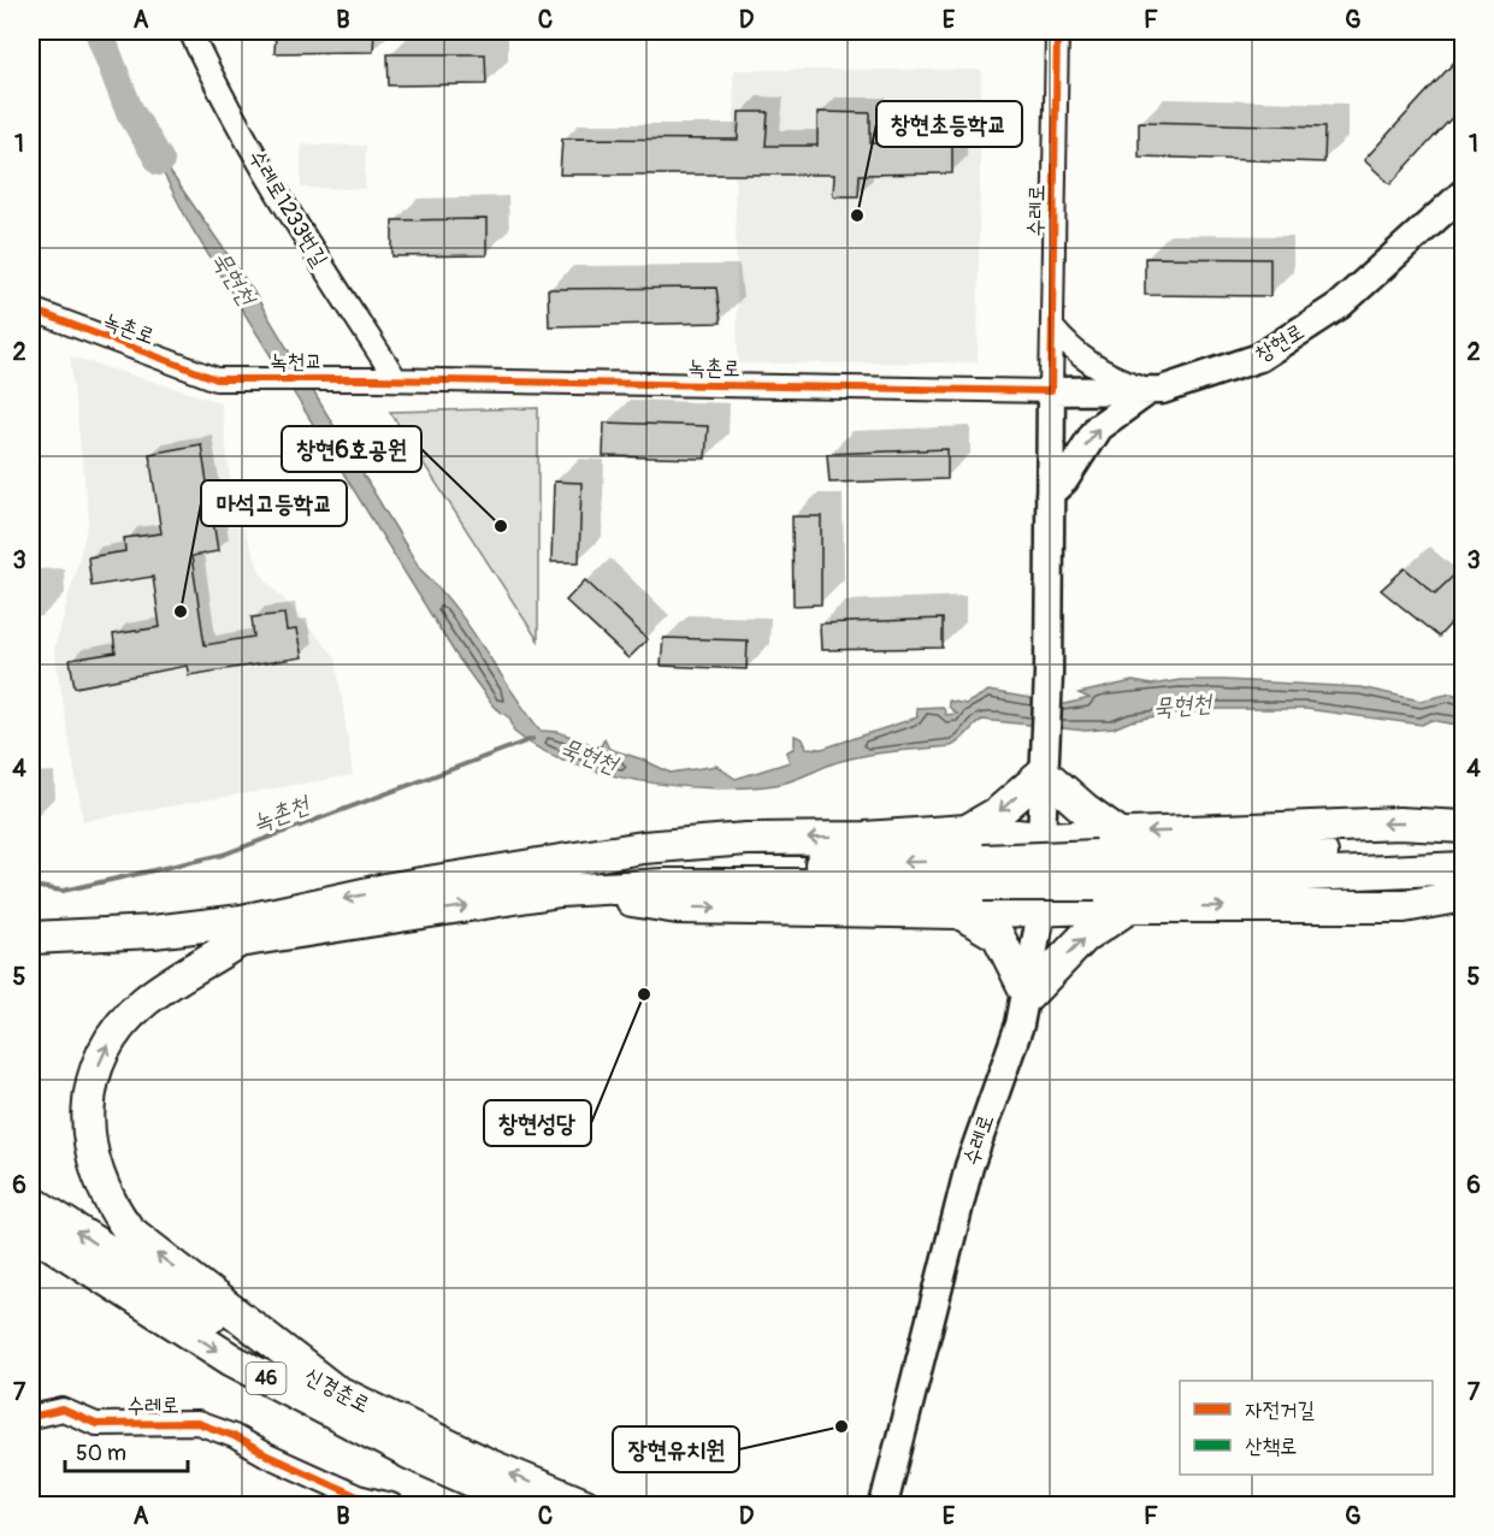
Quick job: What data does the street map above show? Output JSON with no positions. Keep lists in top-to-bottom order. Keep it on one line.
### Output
{"streets":{"highway":["46","신경춘로"],"main road":["수레로","창현로"],"street":["수레로1233번길","녹촌로","녹천교"]},"crossings":[["수레로1233번길","녹촌로"],["수레로1233번길","녹천교"],["수레로","녹촌로"],["수레로","창현로"],["녹촌로","창현로"],["녹촌로","녹천교"]],"water":["묵현천","녹촌천"],"places":["창현초등학교","창현6호공원","마석고등학교","창현성당","장현유치원"],"legend":["자전거길","산책로"],"scale_bar":"50 m","grid":{"columns":["A","B","C","D","E","F","G"],"rows":["1","2","3","4","5","6","7"]}}
